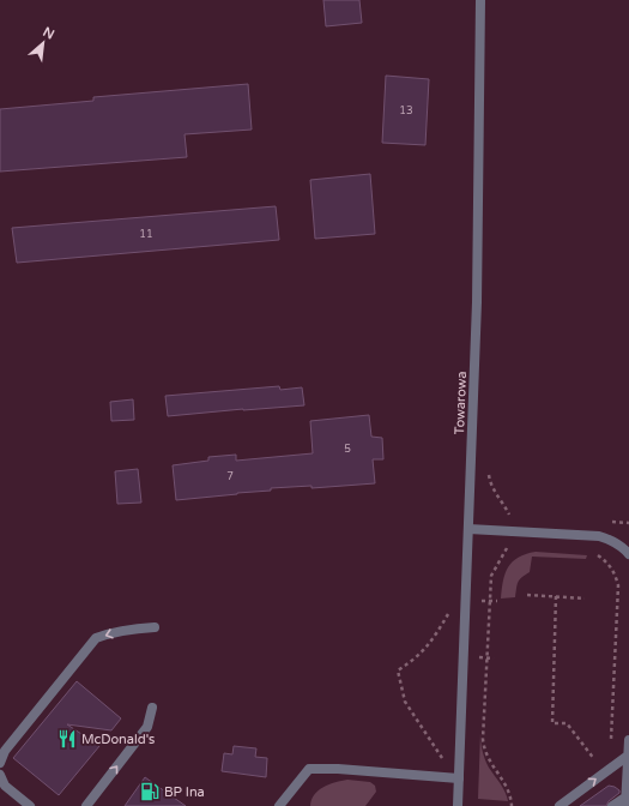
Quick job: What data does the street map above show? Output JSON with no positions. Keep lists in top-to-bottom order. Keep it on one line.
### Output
{"streets":{"street":["Towarowa"]},"places":{"restaurant":["McDonald's"],"fuel station":["BP Ina"]},"house_numbers":["13","11","5","7"],"north":"top right"}
